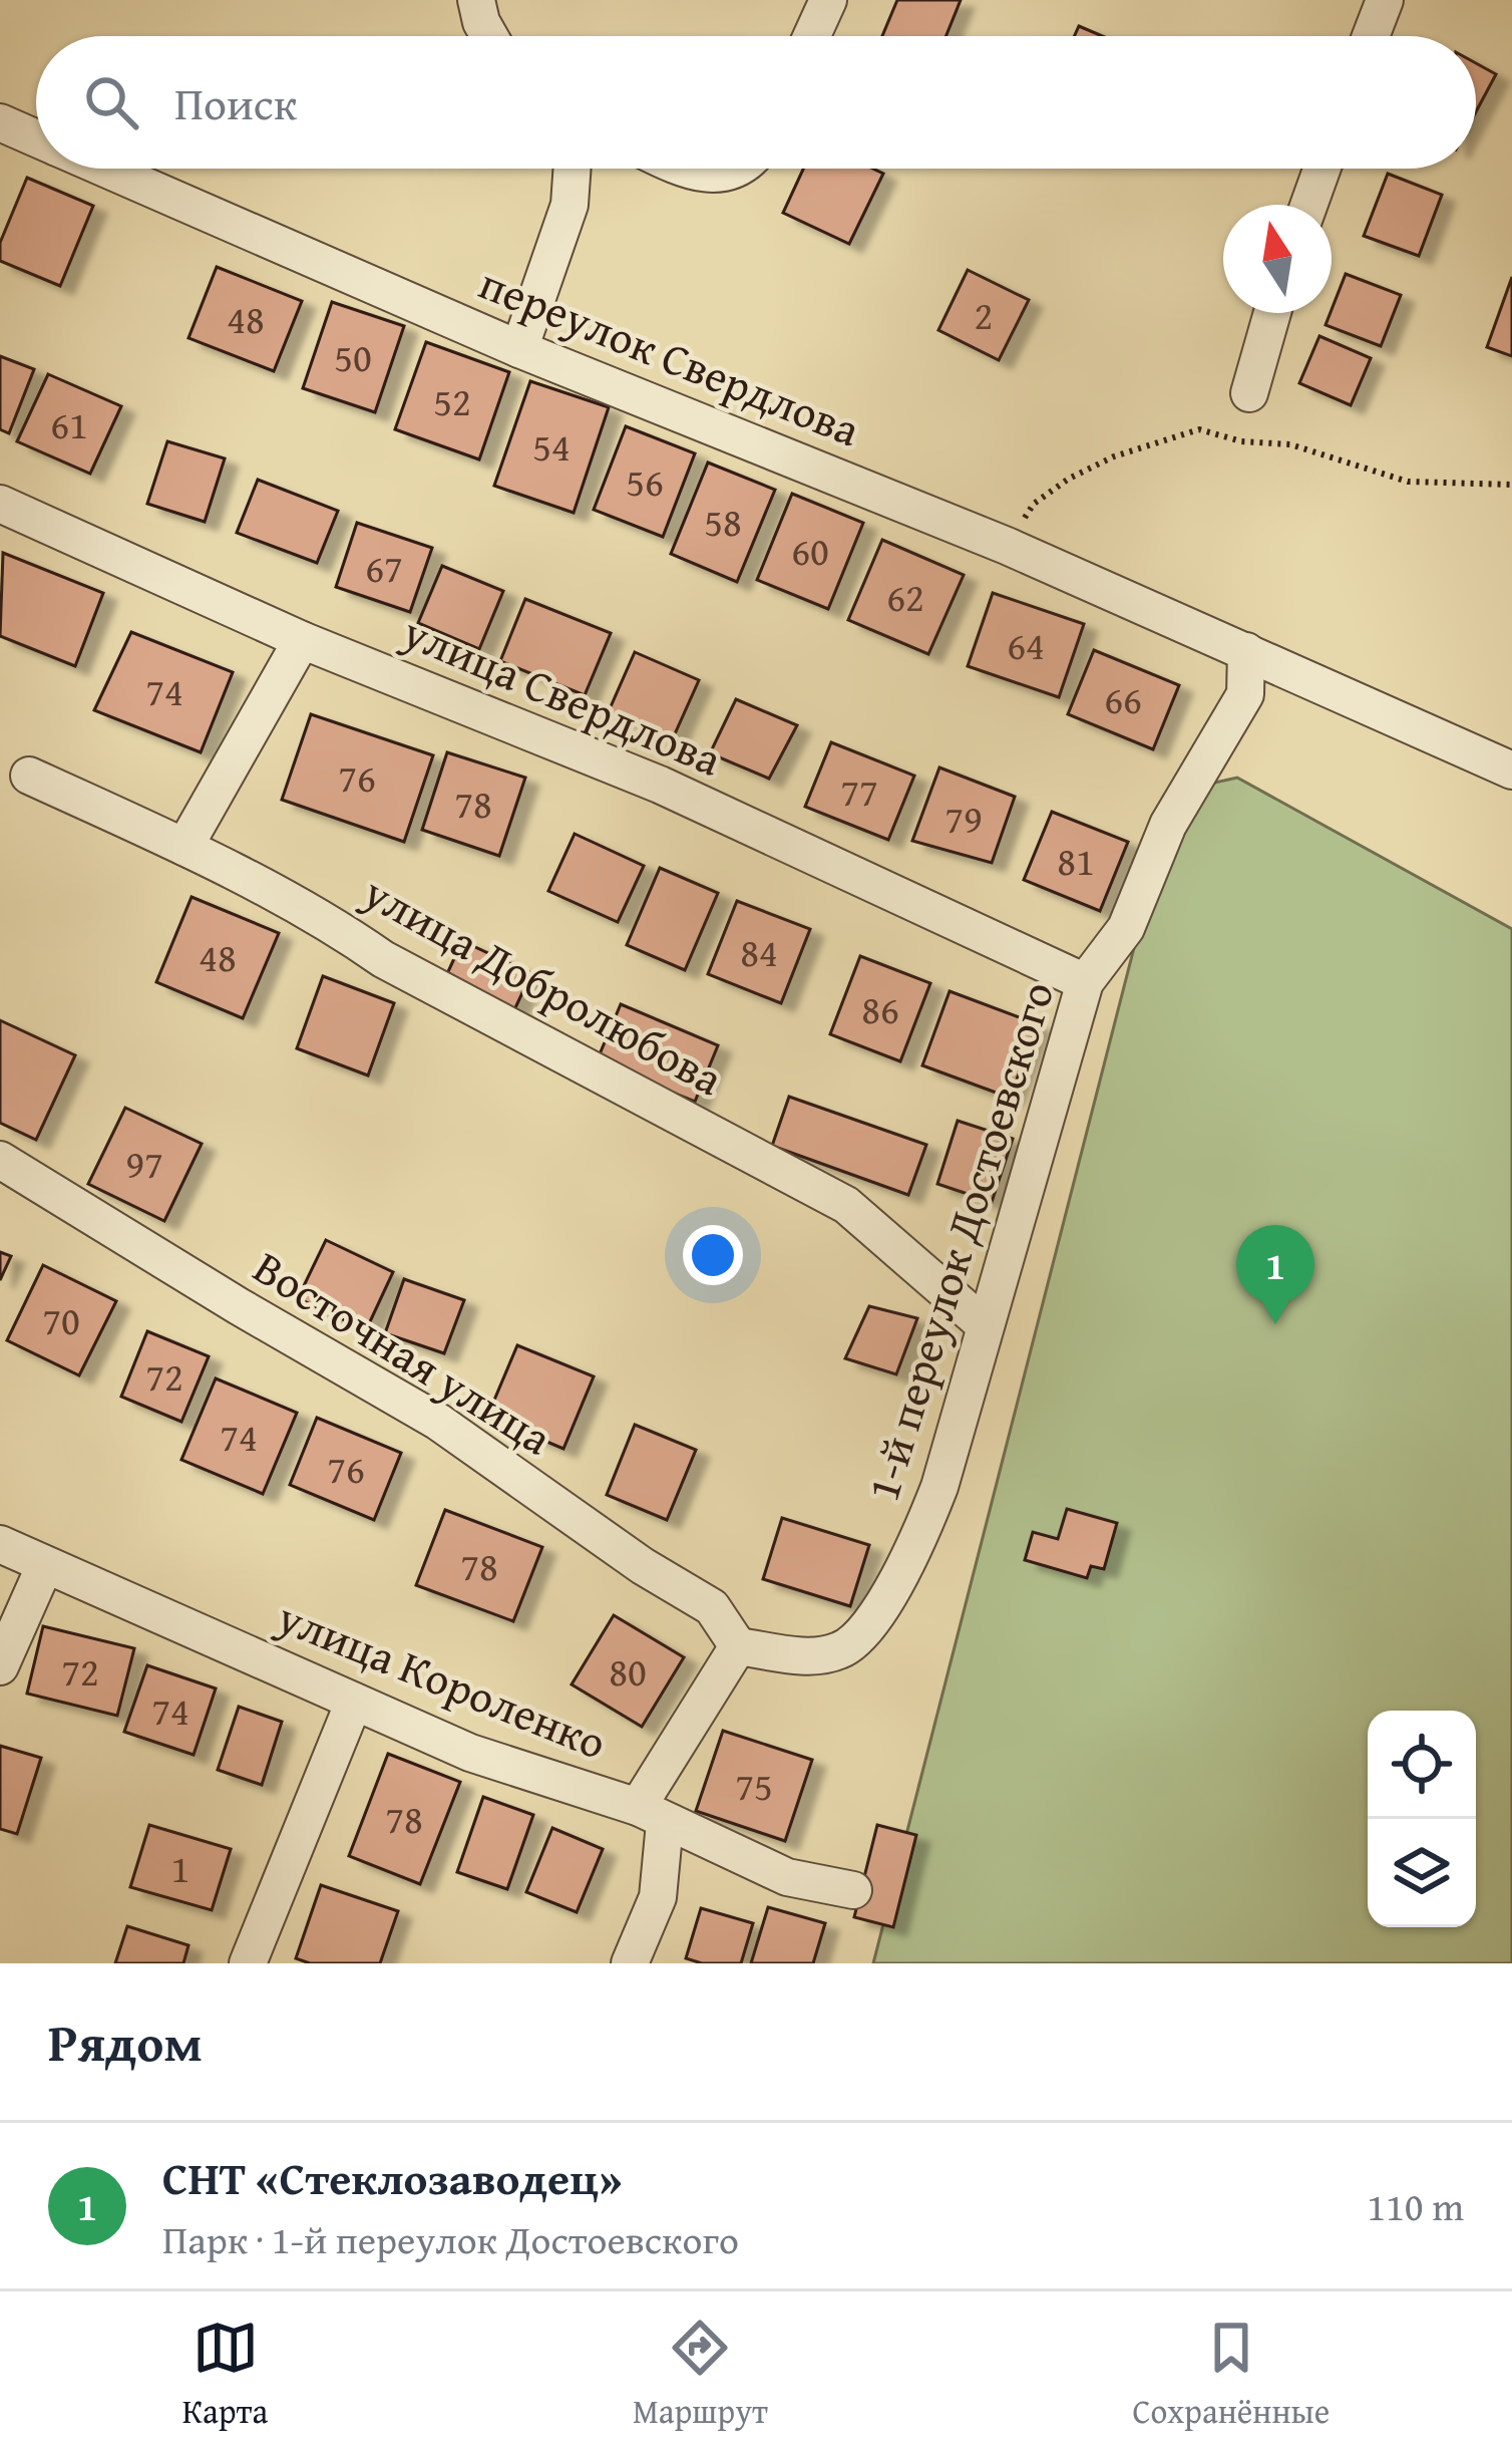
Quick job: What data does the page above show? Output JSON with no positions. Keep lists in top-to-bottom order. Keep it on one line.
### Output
{"streets":{"street":["переулок Свердлова","улица Свердлова","улица Добролюбова","1-й переулок Достоевского","Восточная улица","улица Короленко"]},"crossings":[["переулок Свердлова","1-й переулок Достоевского"],["улица Свердлова","1-й переулок Достоевского"],["улица Добролюбова","1-й переулок Достоевского"],["1-й переулок Достоевского","Восточная улица"]],"house_numbers":["2","48","50","52","61","54","56","58","60","67","62","64","74","66","76","77","78","79","81","84","48","86","97","70","72","74","76","78","72","80","74","75","78","1"],"north":"top","page":{"search":"Поиск","pins":"1","heading":"Рядом","list":[{"mark":"1","name":"СНТ «Стеклозаводец»","note":"Парк · 1-й переулок Достоевского","value":"110 m"}],"nav":["Карта","Маршрут","Сохранённые"]}}
